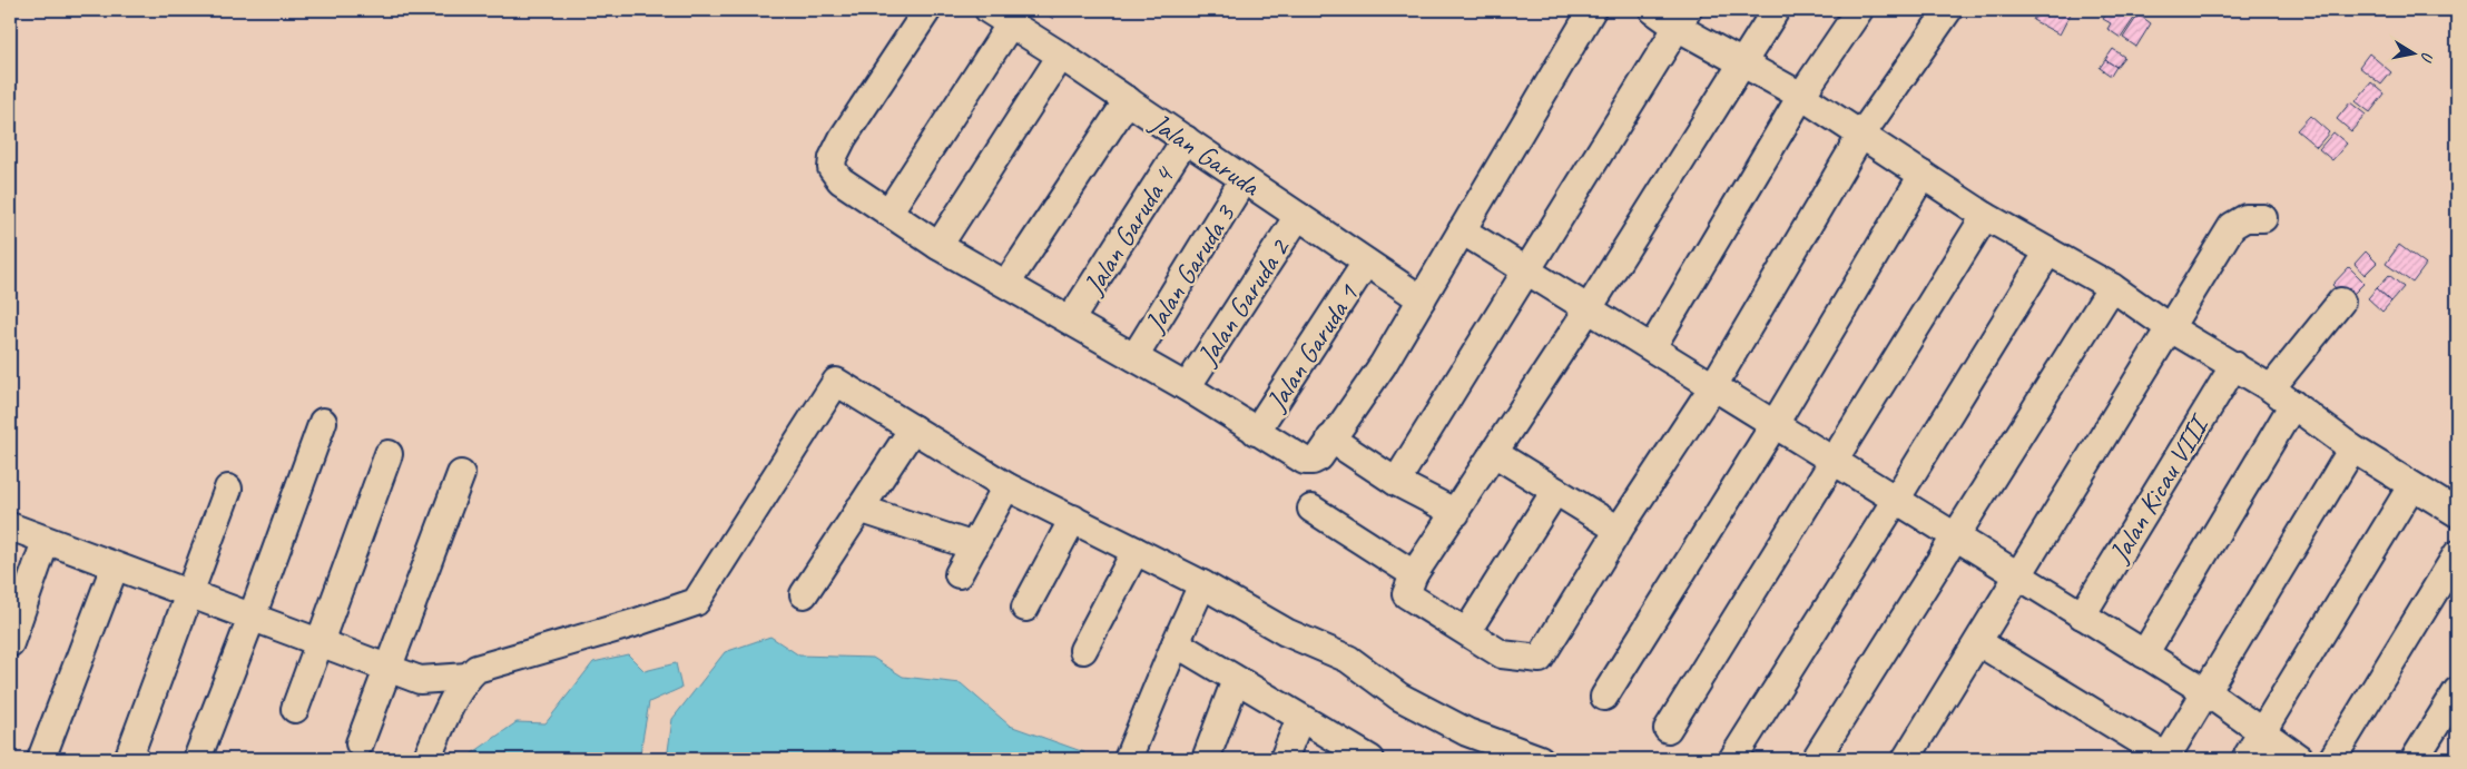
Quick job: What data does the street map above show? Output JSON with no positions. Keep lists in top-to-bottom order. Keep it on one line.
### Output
{"streets":{"street":["Jalan Garuda","Jalan Garuda 4","Jalan Garuda 3","Jalan Garuda 2","Jalan Garuda 1","Jalan Kicau VIII"]},"crossings":[["Jalan Garuda","Jalan Garuda 4"],["Jalan Garuda","Jalan Garuda 3"],["Jalan Garuda","Jalan Garuda 2"],["Jalan Garuda","Jalan Garuda 1"]],"north":"right"}
